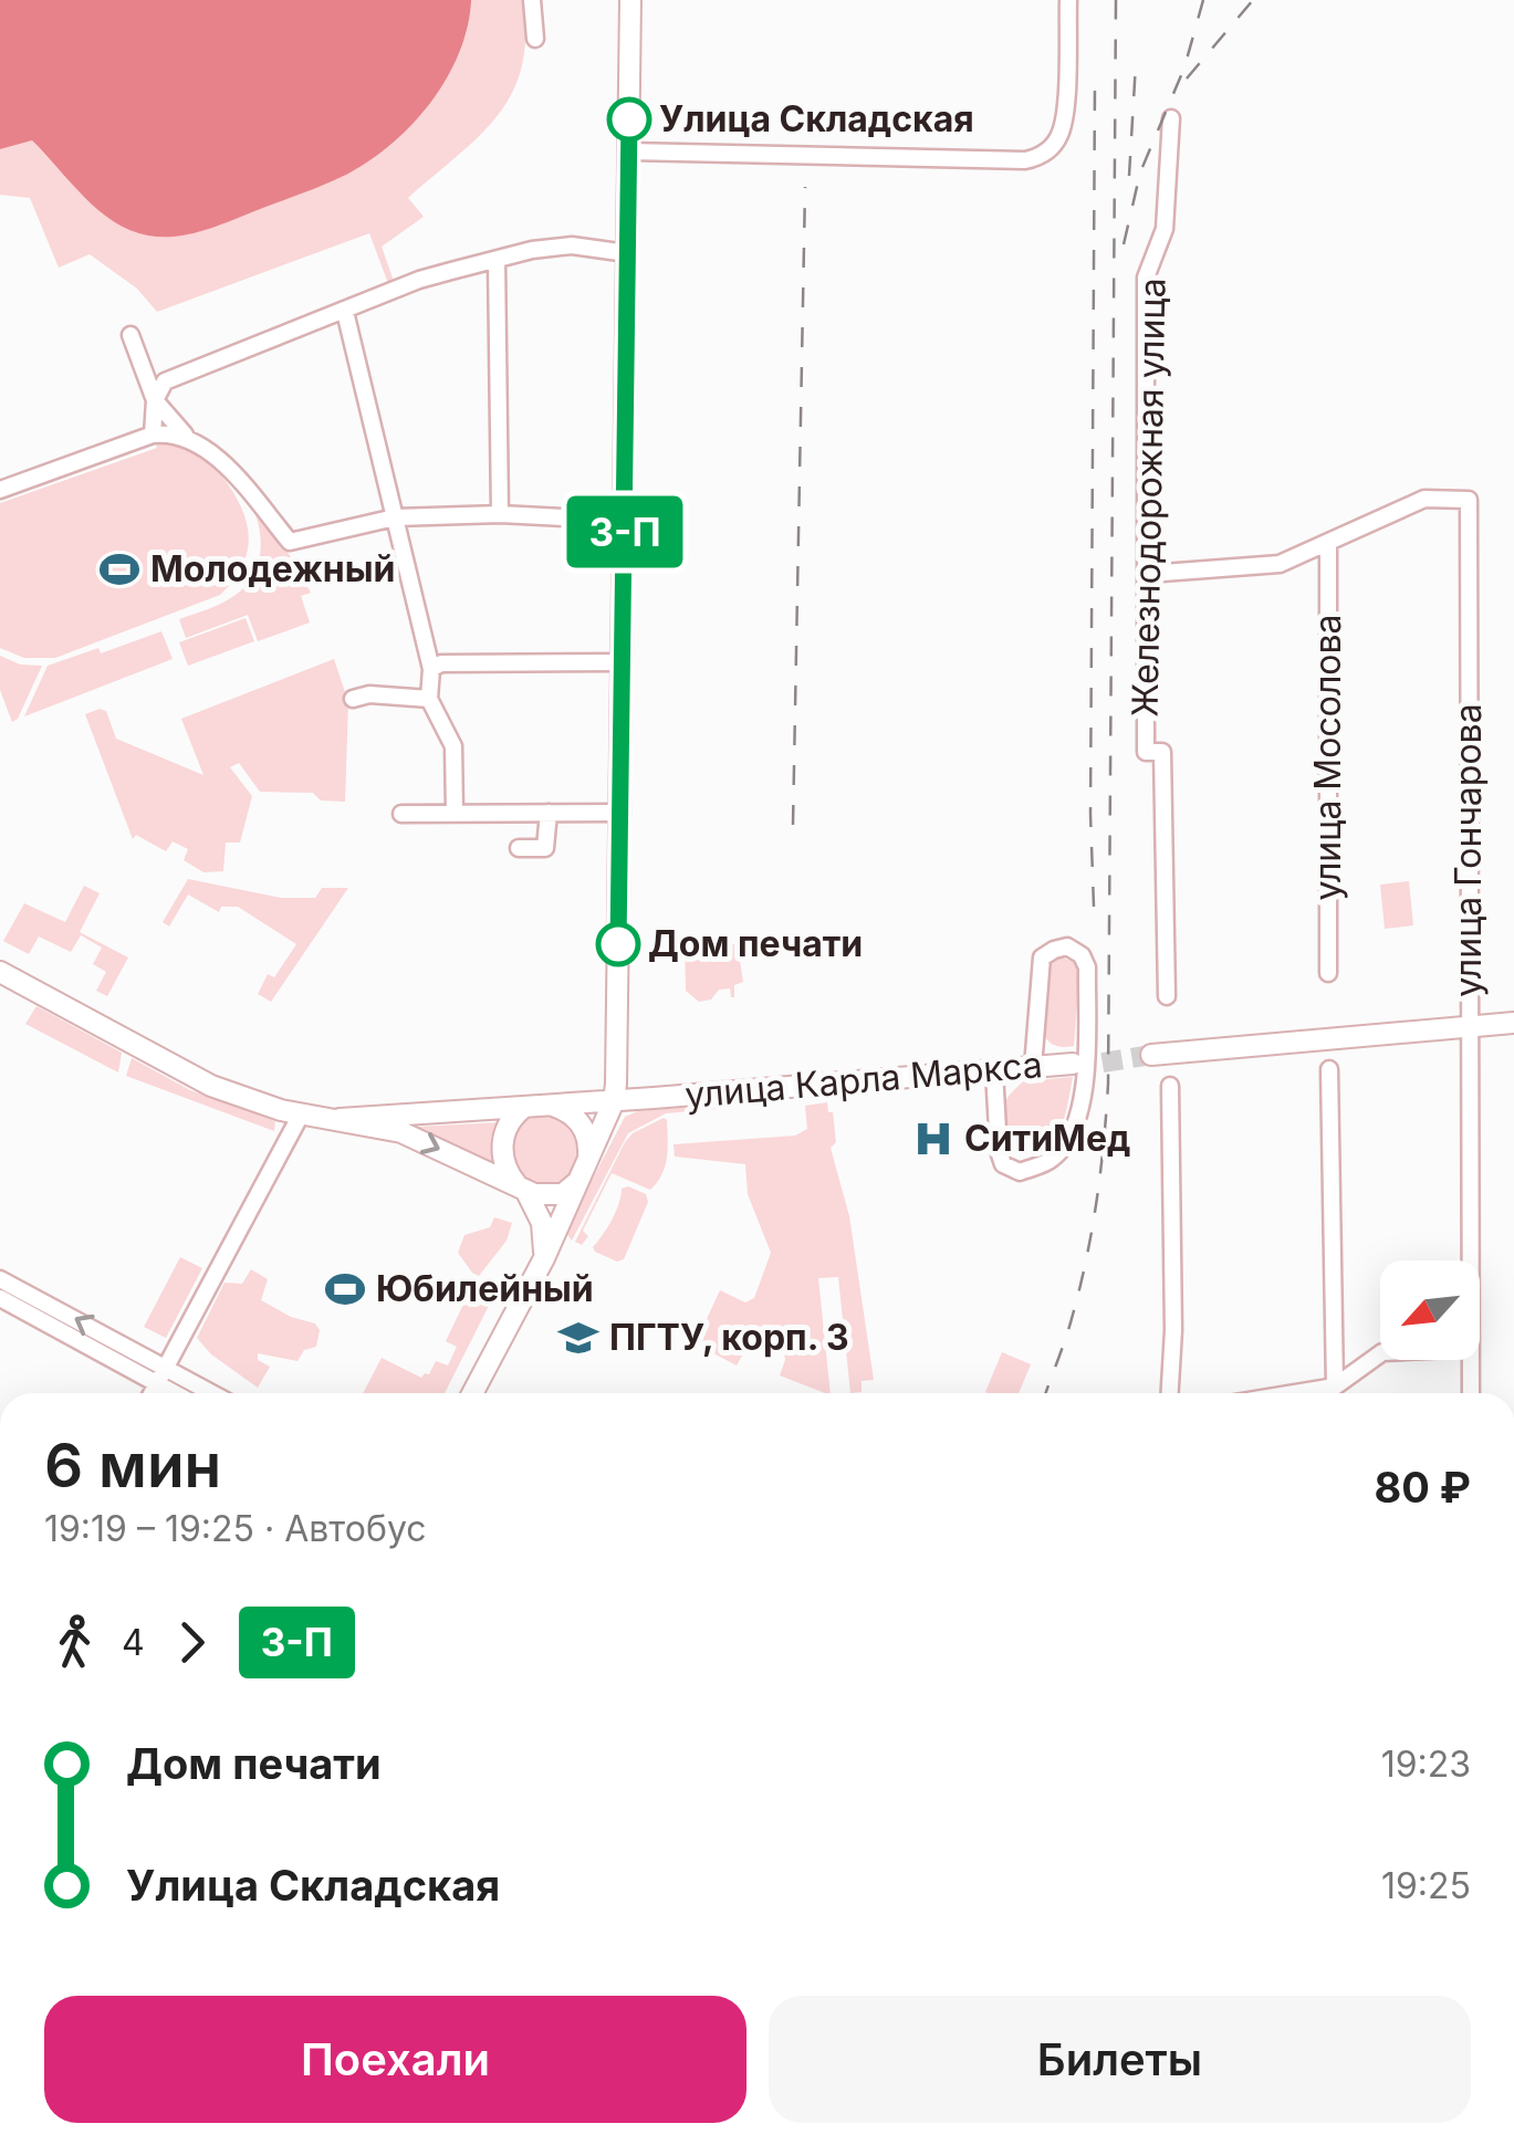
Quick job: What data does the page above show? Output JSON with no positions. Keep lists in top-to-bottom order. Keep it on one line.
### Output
{"streets":{"main road":["улица Карла Маркса"],"street":["Железнодорожная улица","улица Мосолова","улица Гончарова"]},"crossings":[["улица Мосолова","улица Гончарова"]],"places":{"other":["Улица Складская","Дом печати"],"sports":["Молодежный","Юбилейный"],"hospital":["СитиМед"],"school or university":["ПГТУ, корп. 3"]},"lines":["bus line 3-П"],"north":"bottom left","page":{"on_map":"3-П","heading":["6 мин","19:19 – 19:25 · Автобус","80 ₽"],"legs":["4","3-П"],"list":[{"name":"Дом печати","value":"19:23"},{"name":"Улица Складская","value":"19:25"}],"buttons":["Поехали","Билеты"]}}
